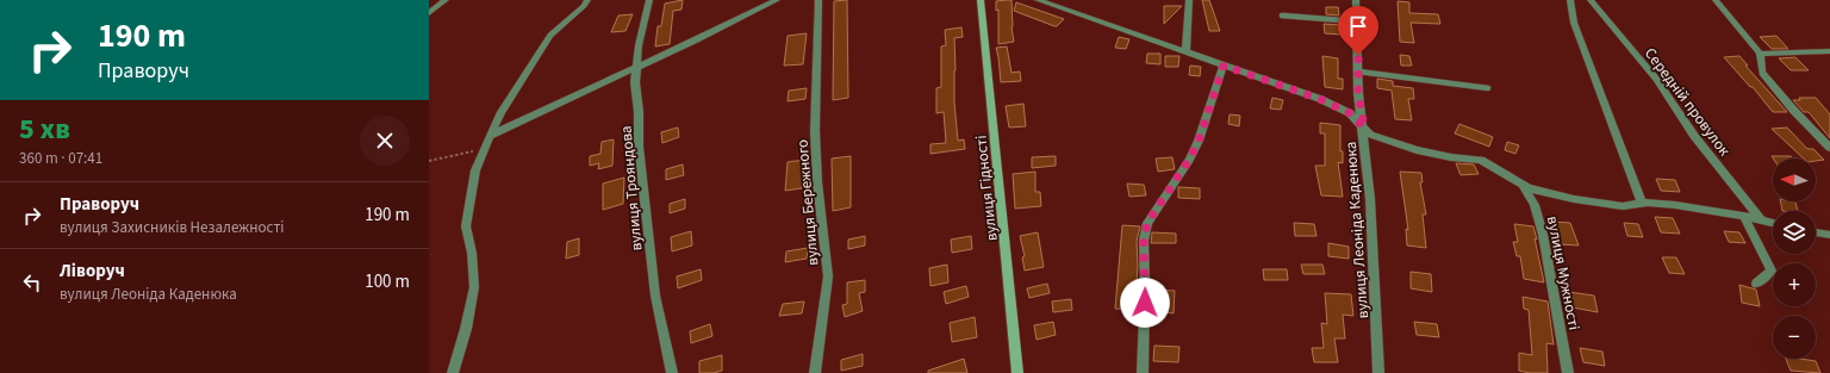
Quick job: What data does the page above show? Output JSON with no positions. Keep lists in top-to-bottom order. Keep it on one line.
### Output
{"streets":{"street":["Середній провулок","вулиця Трояндова","вулиця Гідності","вулиця Бережного","вулиця Леоніда Каденюка","вулиця Мужності"]},"north":"left","page":{"turn":["190 m","Праворуч"],"heading":["5 хв","360 m · 07:41"],"map_buttons":["+","−"],"list":[{"name":"Праворуч","note":"вулиця Захисників Незалежності","value":"190 m"},{"name":"Ліворуч","note":"вулиця Леоніда Каденюка","value":"100 m"}]}}
